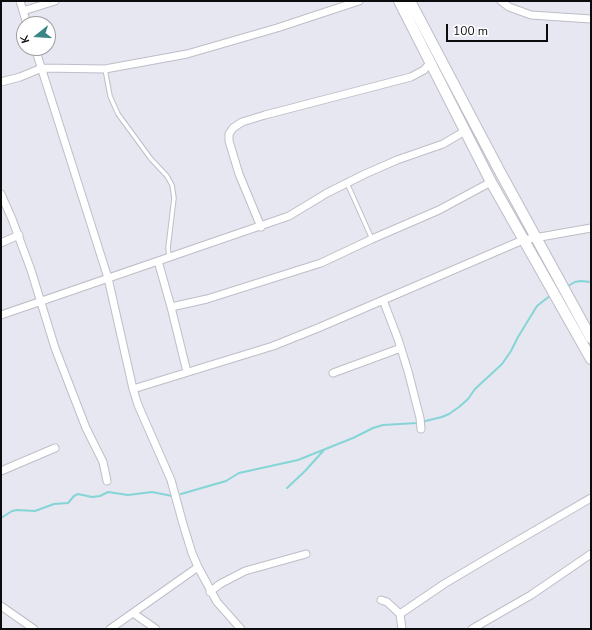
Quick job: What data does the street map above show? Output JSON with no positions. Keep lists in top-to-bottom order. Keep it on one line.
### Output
{"scale_bar":"100 m","north":"left"}
